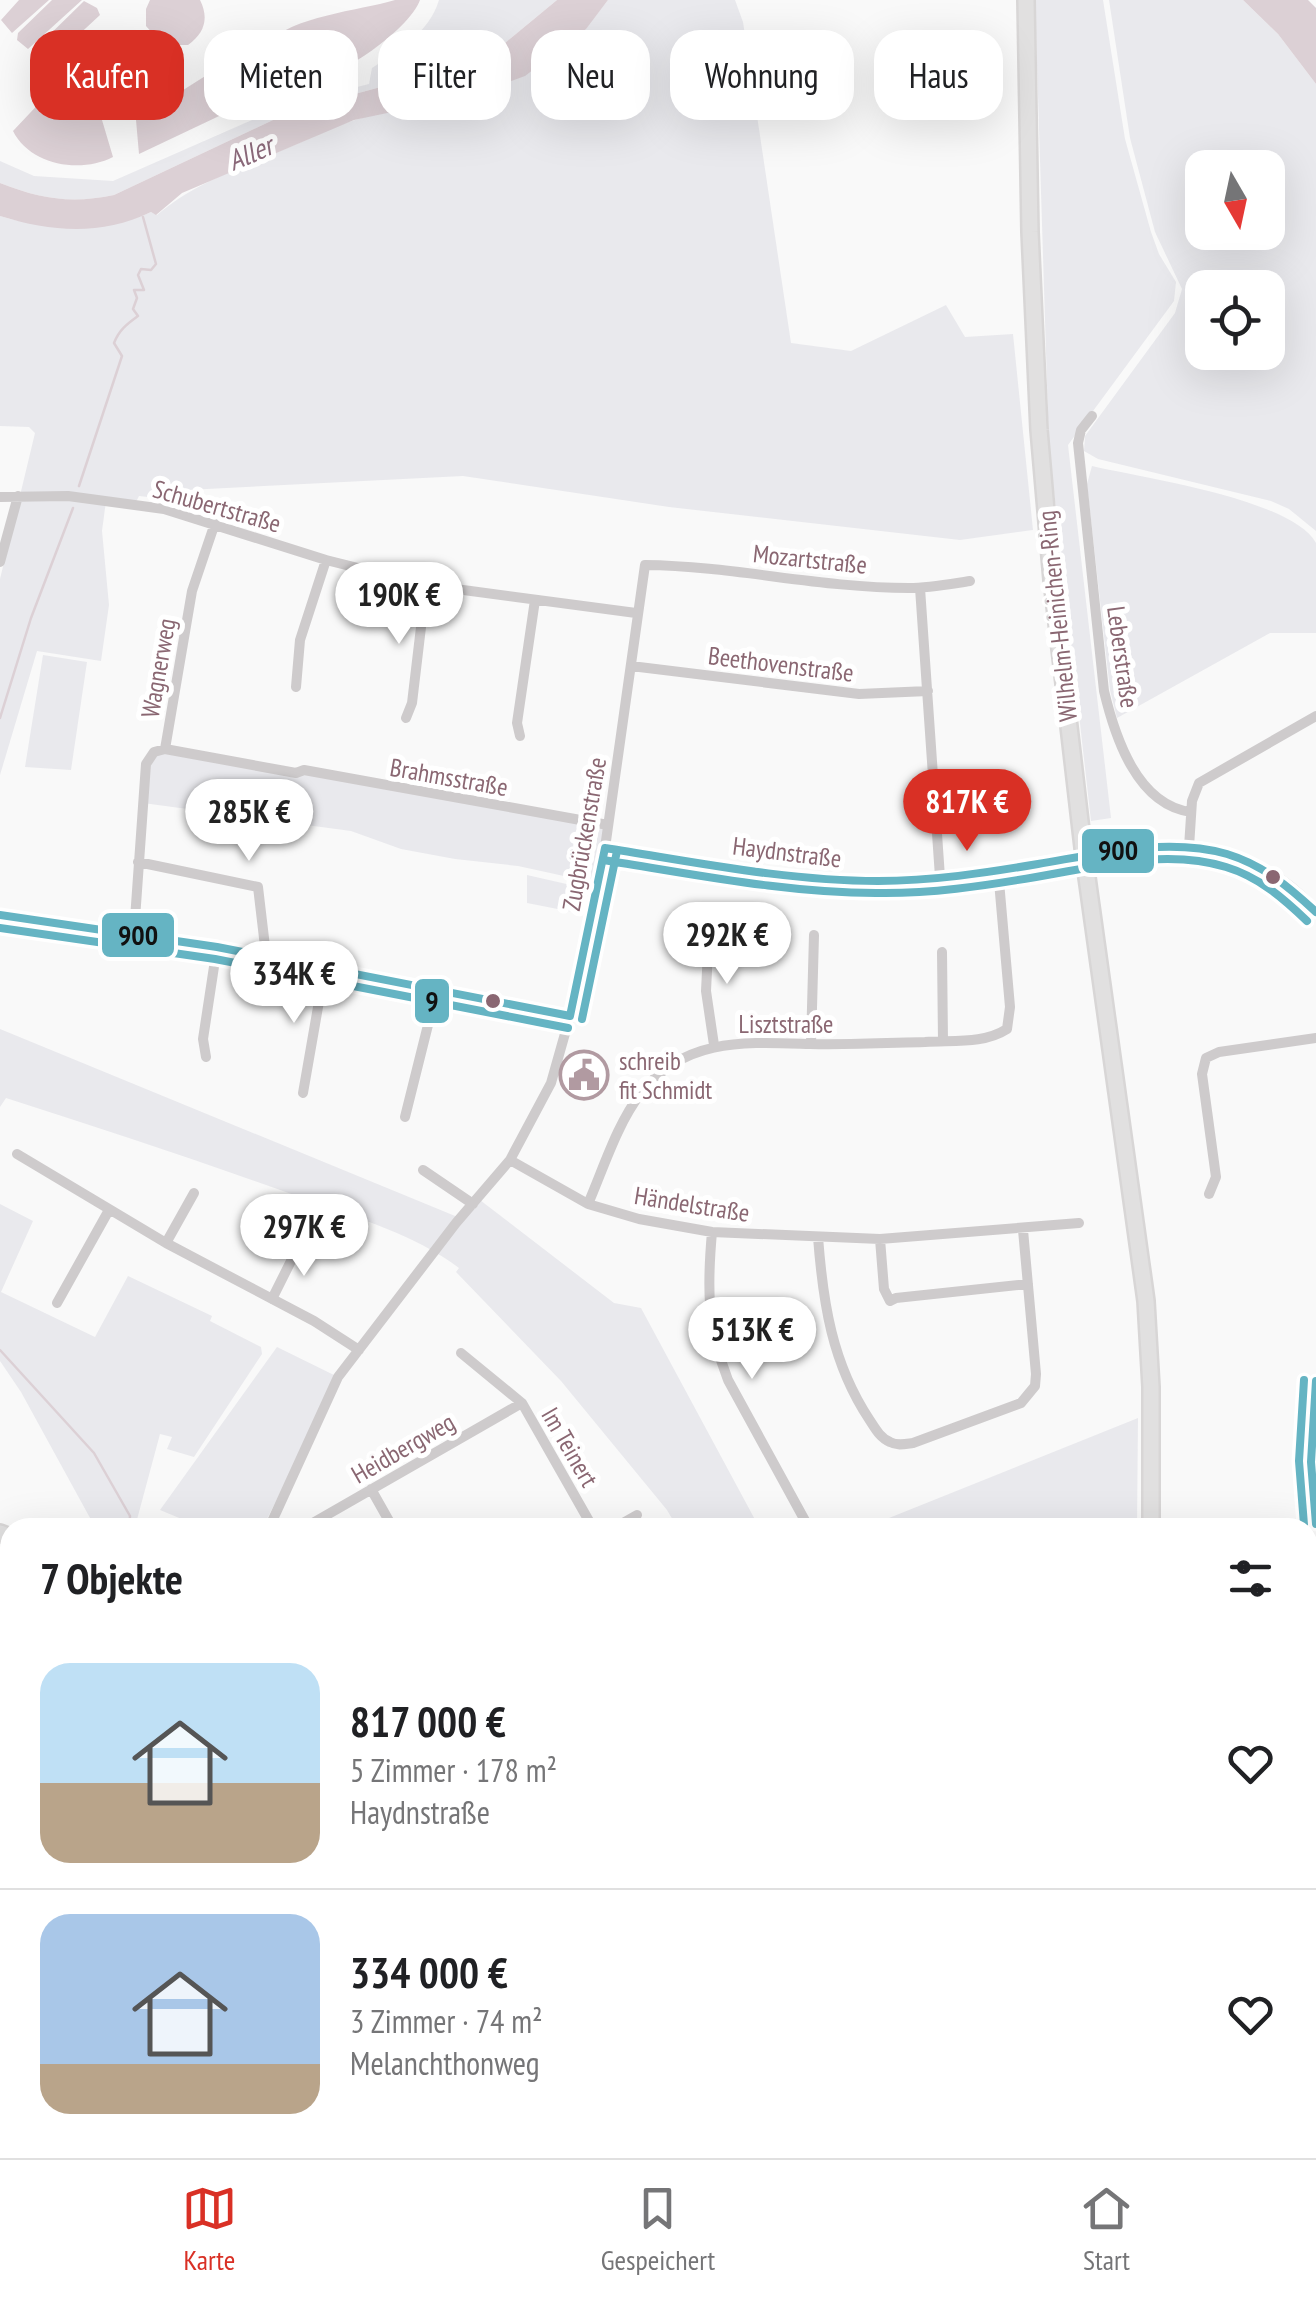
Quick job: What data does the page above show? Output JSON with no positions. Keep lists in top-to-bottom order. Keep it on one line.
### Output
{"streets":{"main road":["Wilhelm-Heinichen-Ring"],"street":["Schubertstraße","Mozartstraße","Leberstraße","Beethovenstraße","Wagnerweg","Brahmsstraße","Zugbrückenstraße","Haydnstraße","Lisztstraße","Händelstraße","Im Teinert","Heidbergweg"]},"crossings":[["Schubertstraße","Wagnerweg"],["Schubertstraße","Zugbrückenstraße"],["Mozartstraße","Zugbrückenstraße"],["Wilhelm-Heinichen-Ring","Haydnstraße"],["Beethovenstraße","Zugbrückenstraße"],["Wagnerweg","Brahmsstraße"],["Brahmsstraße","Zugbrückenstraße"],["Zugbrückenstraße","Haydnstraße"],["Zugbrückenstraße","Händelstraße"],["Haydnstraße","Lisztstraße"],["Lisztstraße","Händelstraße"],["Im Teinert","Heidbergweg"]],"water":["Aller"],"places":{"public building":["schreib fit Schmidt"]},"lines":["transit line 900","transit line 9"],"north":"bottom","page":{"chip":["Kaufen","Mieten","Filter","Neu","Wohnung","Haus"],"price":["190K €","817K €","285K €","292K €","334K €","297K €","513K €"],"heading":"7 Objekte","list":[{"name":"817 000 €","note":"5 Zimmer · 178 m² · Haydnstraße"},{"name":"334 000 €","note":"3 Zimmer · 74 m² · Melanchthonweg"}],"tabs":["Karte","Gespeichert","Start"]}}
